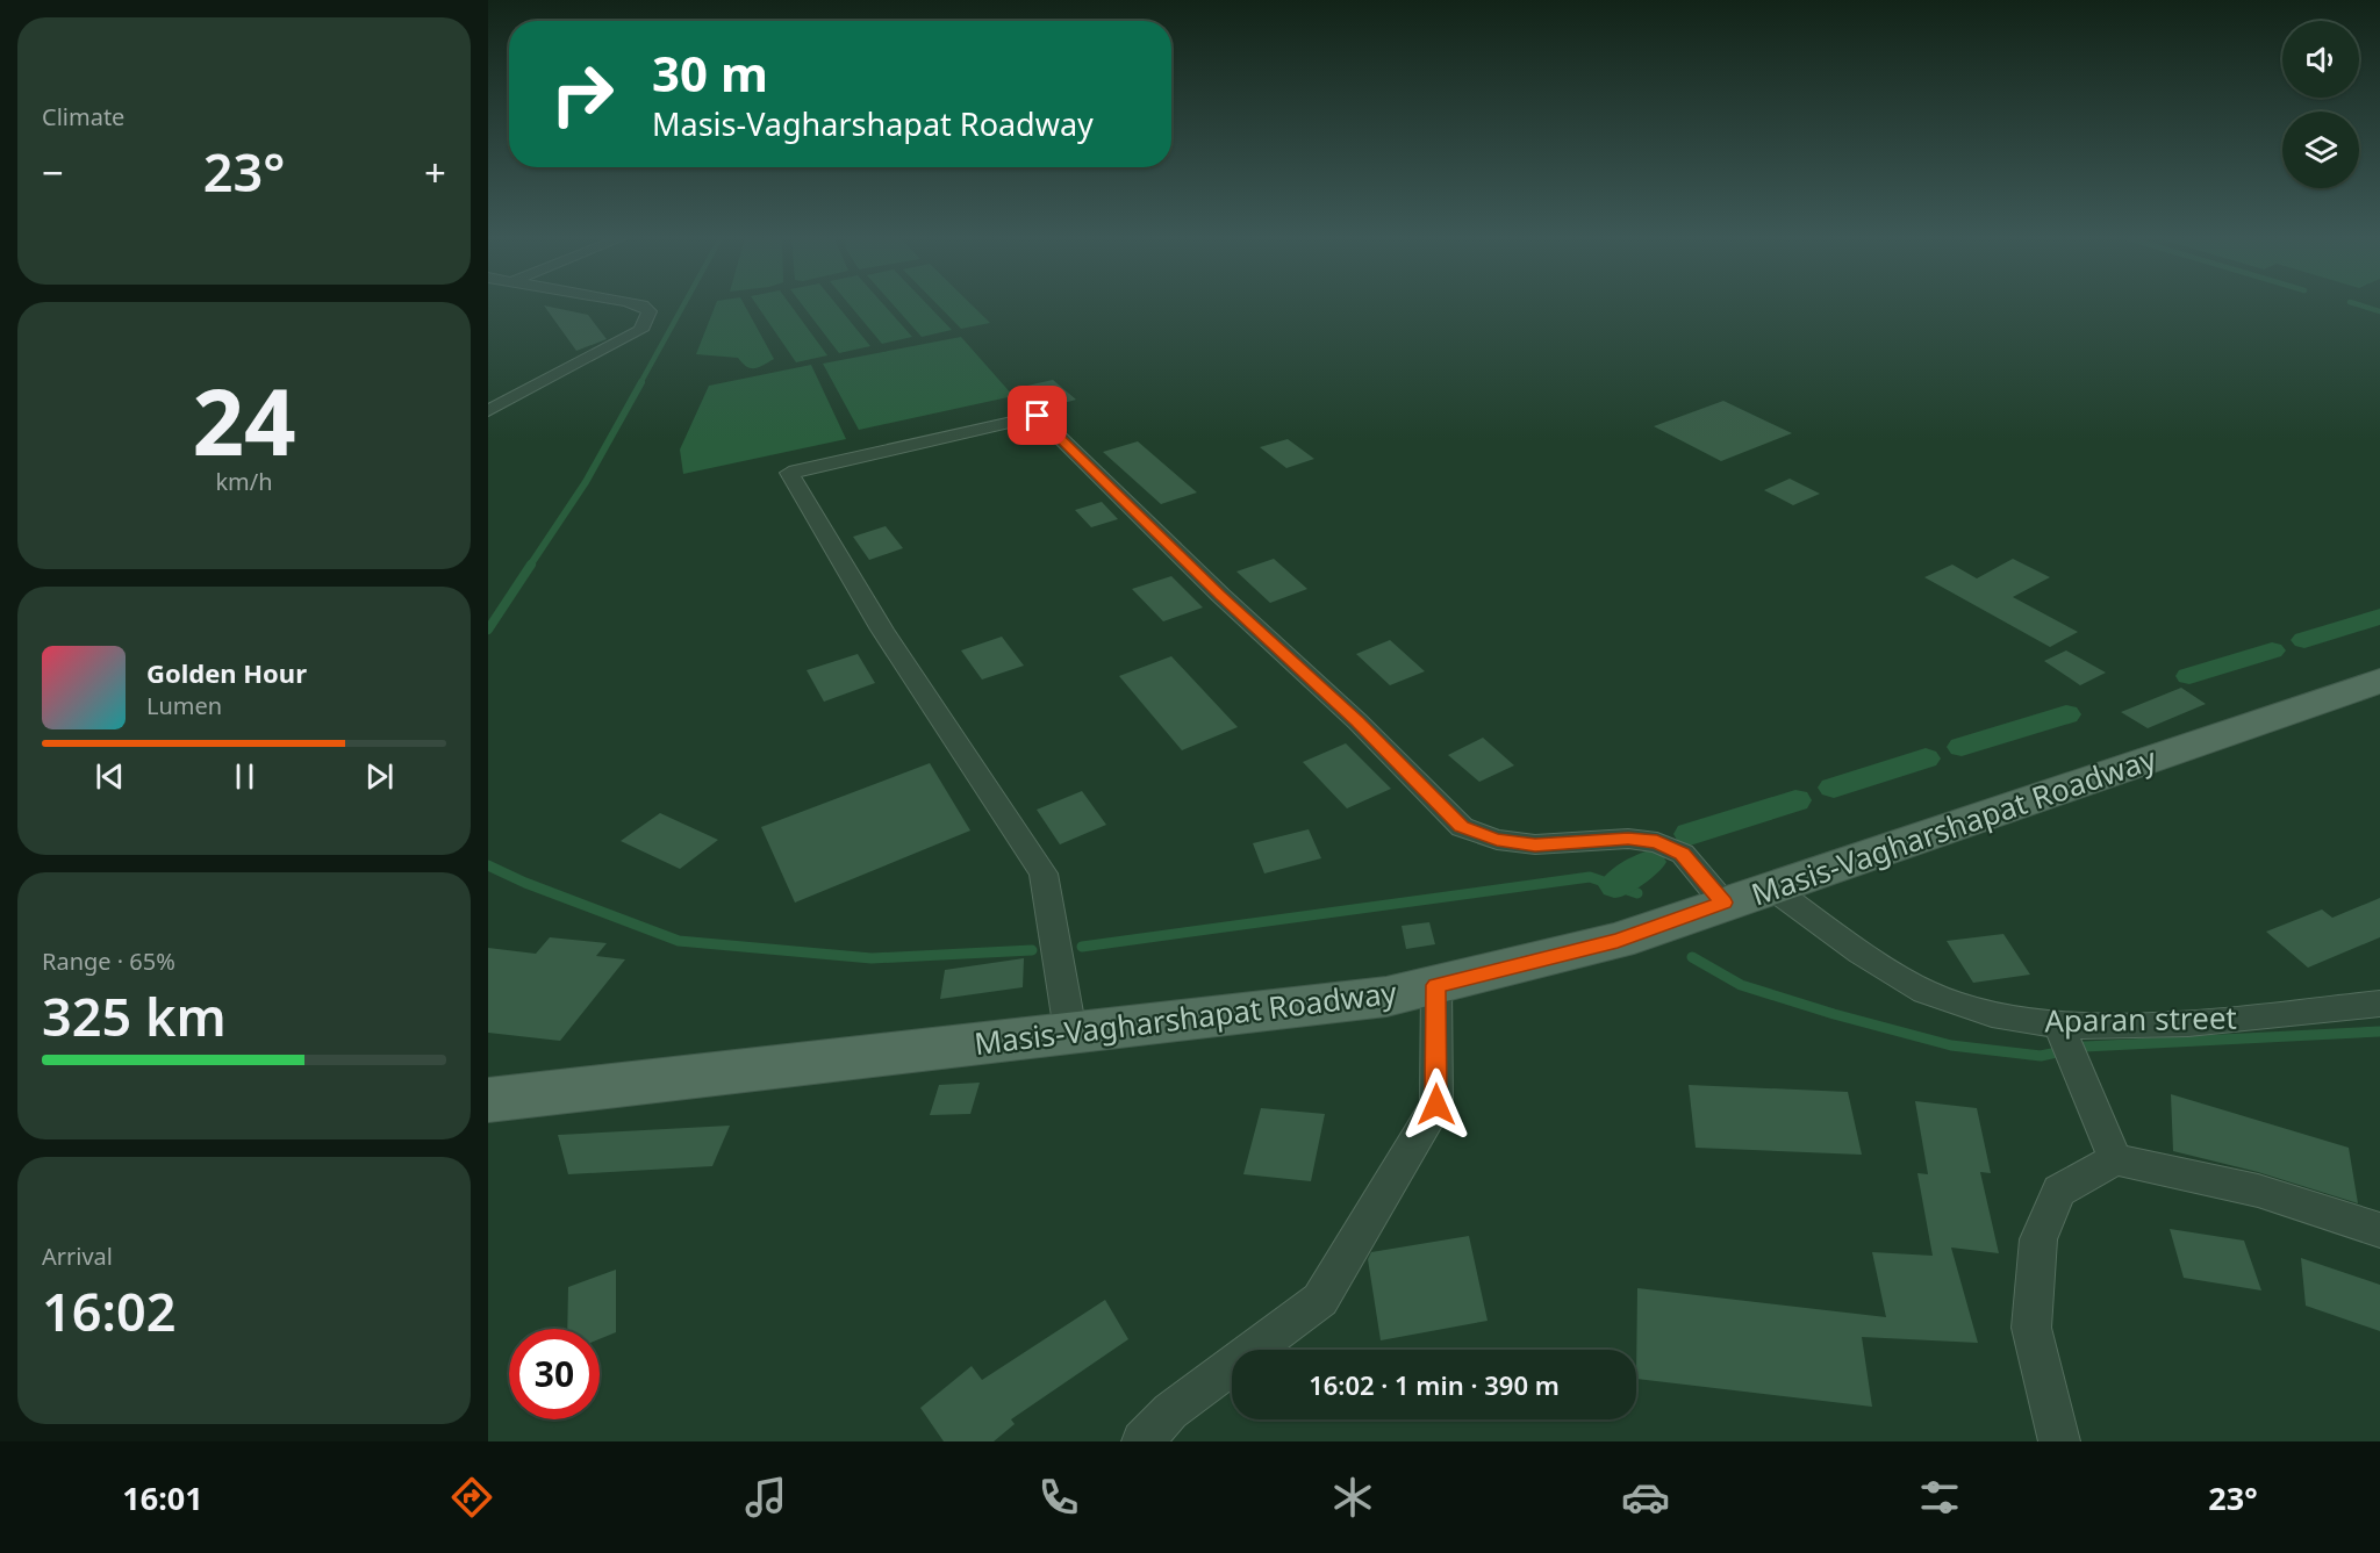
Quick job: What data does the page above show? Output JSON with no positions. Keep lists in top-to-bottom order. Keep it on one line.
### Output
{"streets":{"main road":["Masis-Vagharshapat Roadway"],"street":["Aparan street"]},"crossings":[["Masis-Vagharshapat Roadway","Aparan street"]],"page":{"tile":["Climate",["24","km/h"],["Range · 65%","325 km"],["Arrival","16:02"]],"turn":["30 m","Masis-Vagharshapat Roadway"],"heat":["−","23°","+"],"song":["Golden Hour","Lumen"],"limit":"30","trip":"16:02 · 1 min · 390 m","tabs":["16:01","23°"]}}
